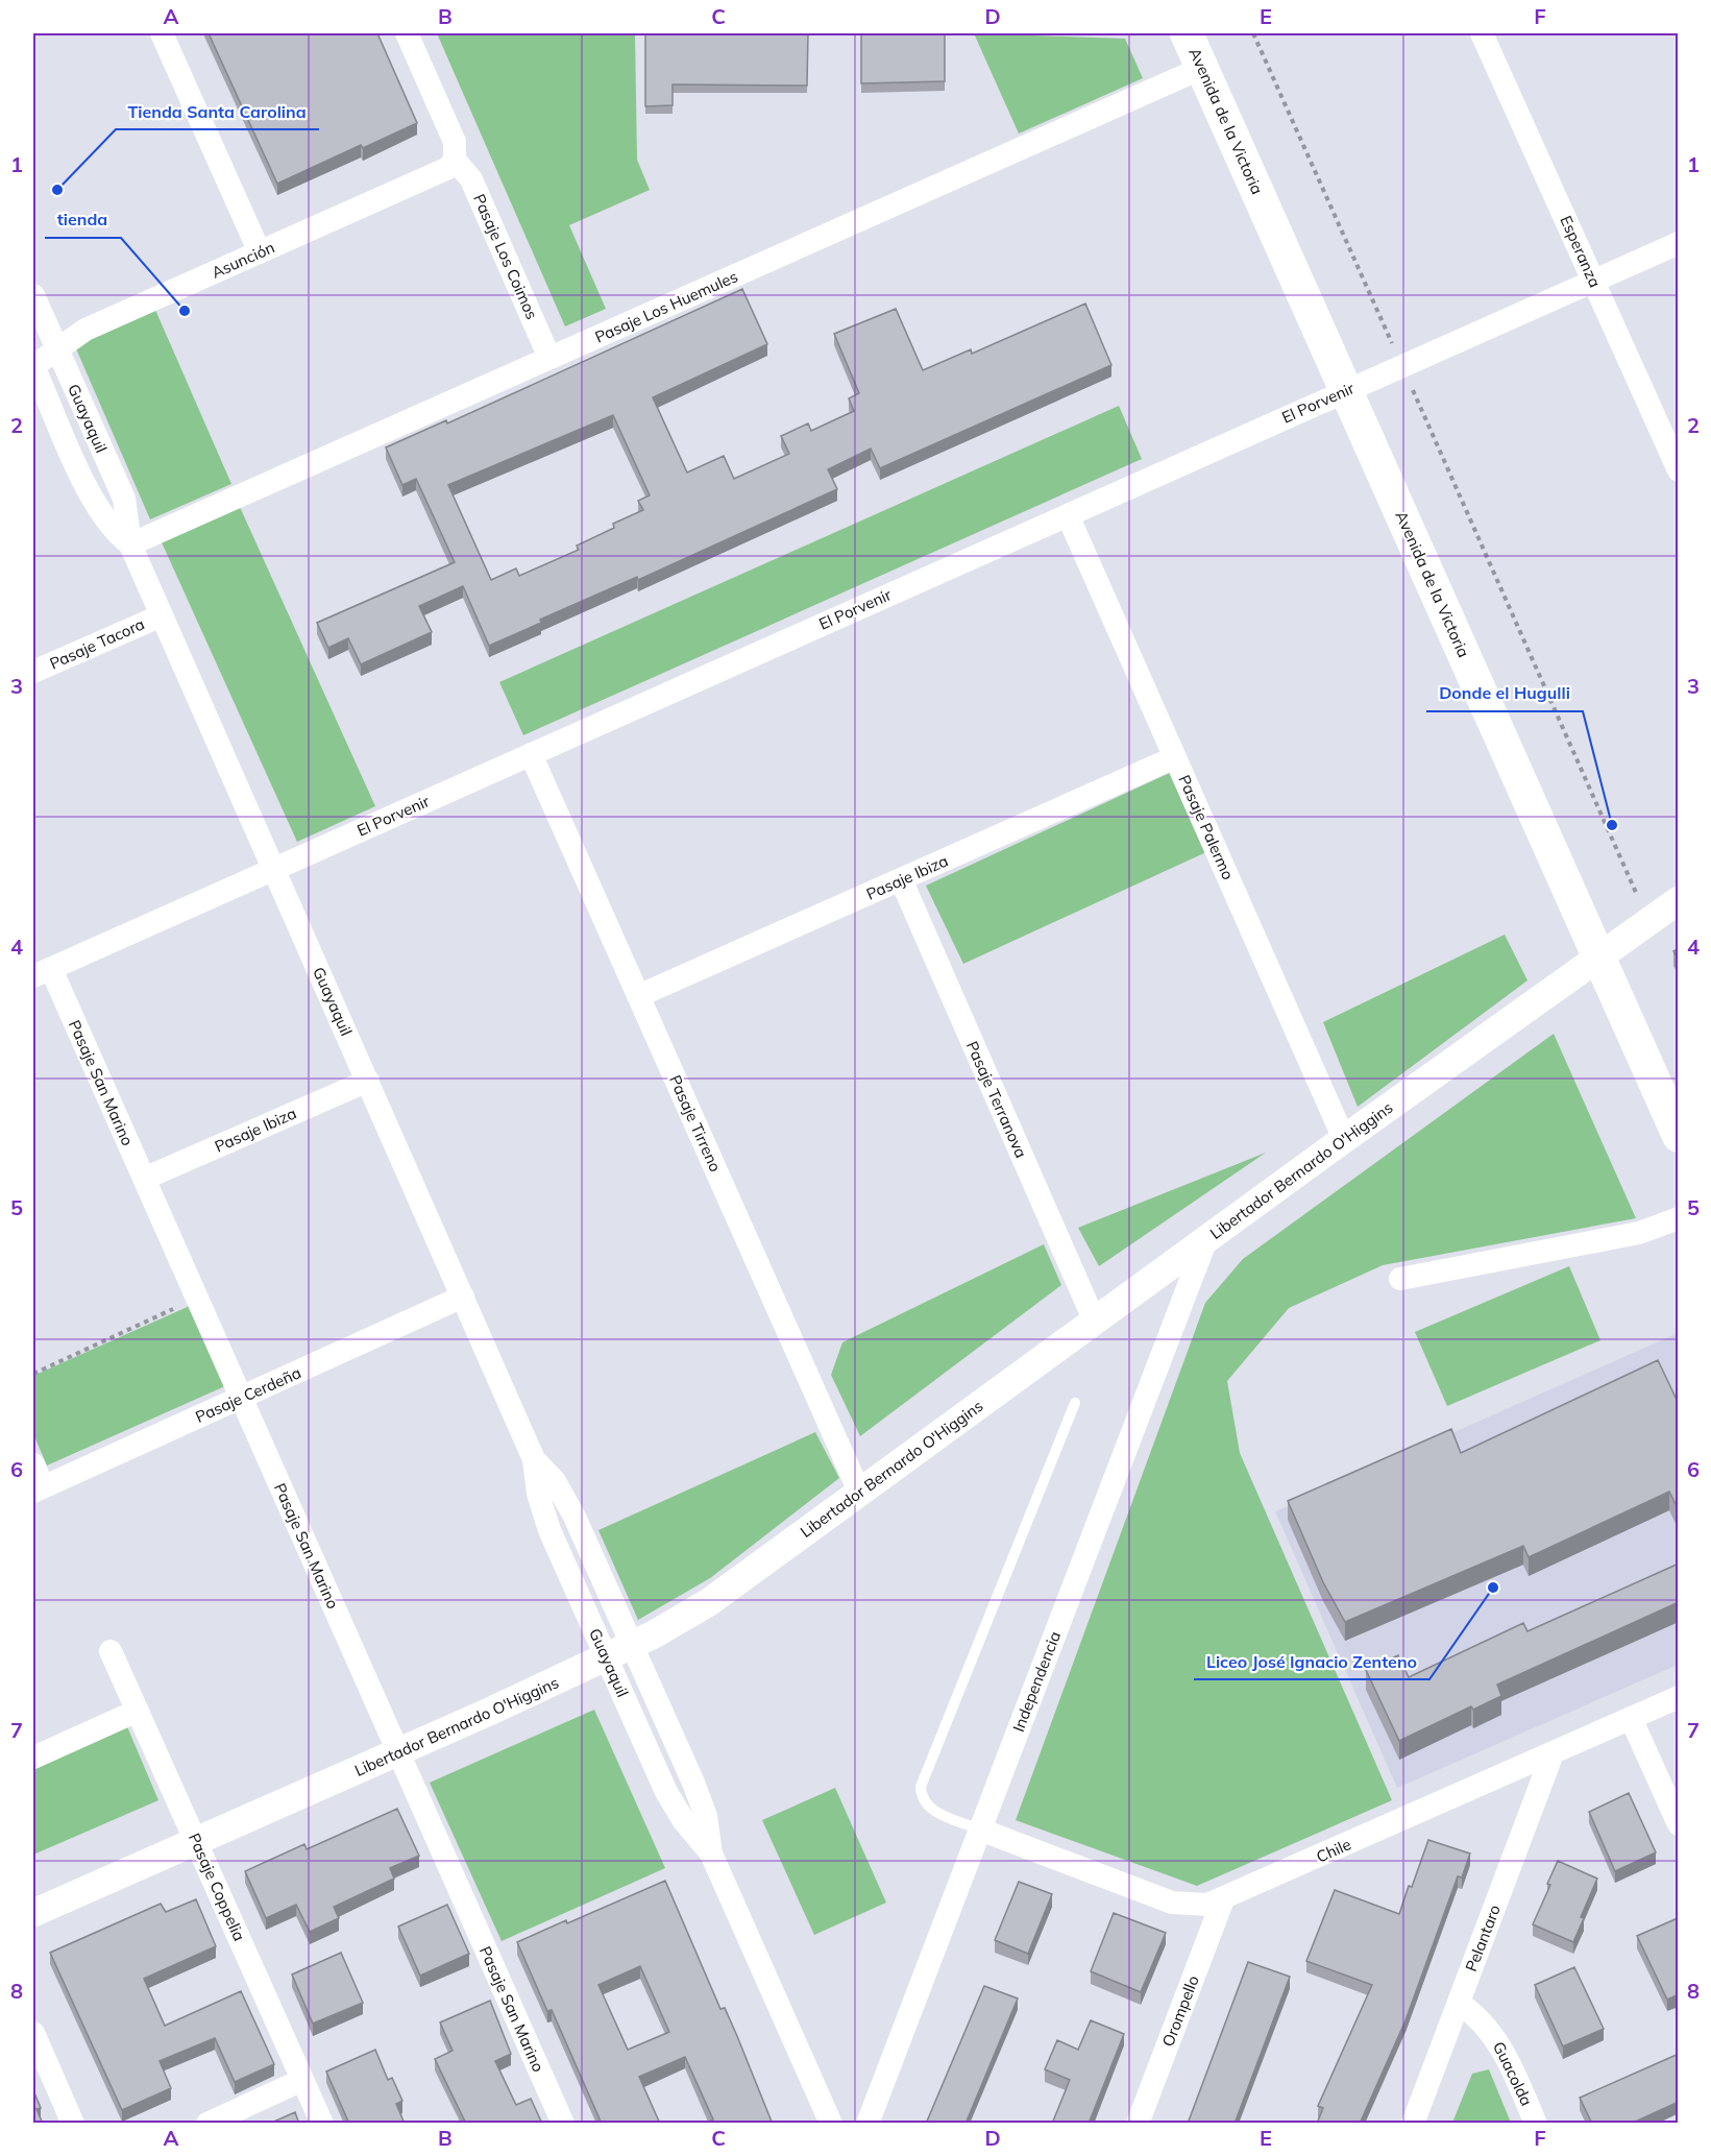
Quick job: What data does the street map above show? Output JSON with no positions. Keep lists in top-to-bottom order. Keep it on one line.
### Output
{"streets":{"main road":["Avenida de la Victoria"],"street":["Esperanza","Pasaje Los Coimos","Asunción","Pasaje Los Huemules","El Porvenir","Guayaquil","Pasaje Tacora","Pasaje Palermo","Pasaje Ibiza","Pasaje San Marino","Pasaje Terranova","Pasaje Tirreno","Libertador Bernardo O'Higgins","Pasaje Cerdeña","Independencia","Chile","Pasaje Coppelia","Pelantaro","Orompello","Guacolda"]},"crossings":[["Avenida de la Victoria","Pasaje Los Huemules"],["Avenida de la Victoria","El Porvenir"],["Avenida de la Victoria","Libertador Bernardo O'Higgins"],["Esperanza","El Porvenir"],["Pasaje Los Coimos","Asunción"],["Pasaje Los Coimos","Pasaje Los Huemules"],["Asunción","Guayaquil"],["Pasaje Los Huemules","Guayaquil"],["El Porvenir","Guayaquil"],["El Porvenir","Pasaje Palermo"],["El Porvenir","Pasaje San Marino"],["El Porvenir","Pasaje Tirreno"],["Guayaquil","Pasaje Tacora"],["Guayaquil","Pasaje Ibiza"],["Guayaquil","Libertador Bernardo O'Higgins"],["Guayaquil","Pasaje Cerdeña"],["Pasaje Palermo","Pasaje Ibiza"],["Pasaje Palermo","Libertador Bernardo O'Higgins"],["Pasaje Ibiza","Pasaje San Marino"],["Pasaje Ibiza","Pasaje Terranova"],["Pasaje Ibiza","Pasaje Tirreno"],["Pasaje San Marino","Libertador Bernardo O'Higgins"],["Pasaje San Marino","Pasaje Cerdeña"],["Pasaje Terranova","Libertador Bernardo O'Higgins"],["Pasaje Tirreno","Libertador Bernardo O'Higgins"],["Libertador Bernardo O'Higgins","Independencia"],["Libertador Bernardo O'Higgins","Pasaje Coppelia"],["Independencia","Chile"],["Chile","Pelantaro"],["Chile","Orompello"],["Pelantaro","Guacolda"]],"places":["Tienda Santa Carolina","tienda","Donde el Hugulli","Liceo José Ignacio Zenteno"],"grid":{"columns":["A","B","C","D","E","F"],"rows":["1","2","3","4","5","6","7","8"]}}
